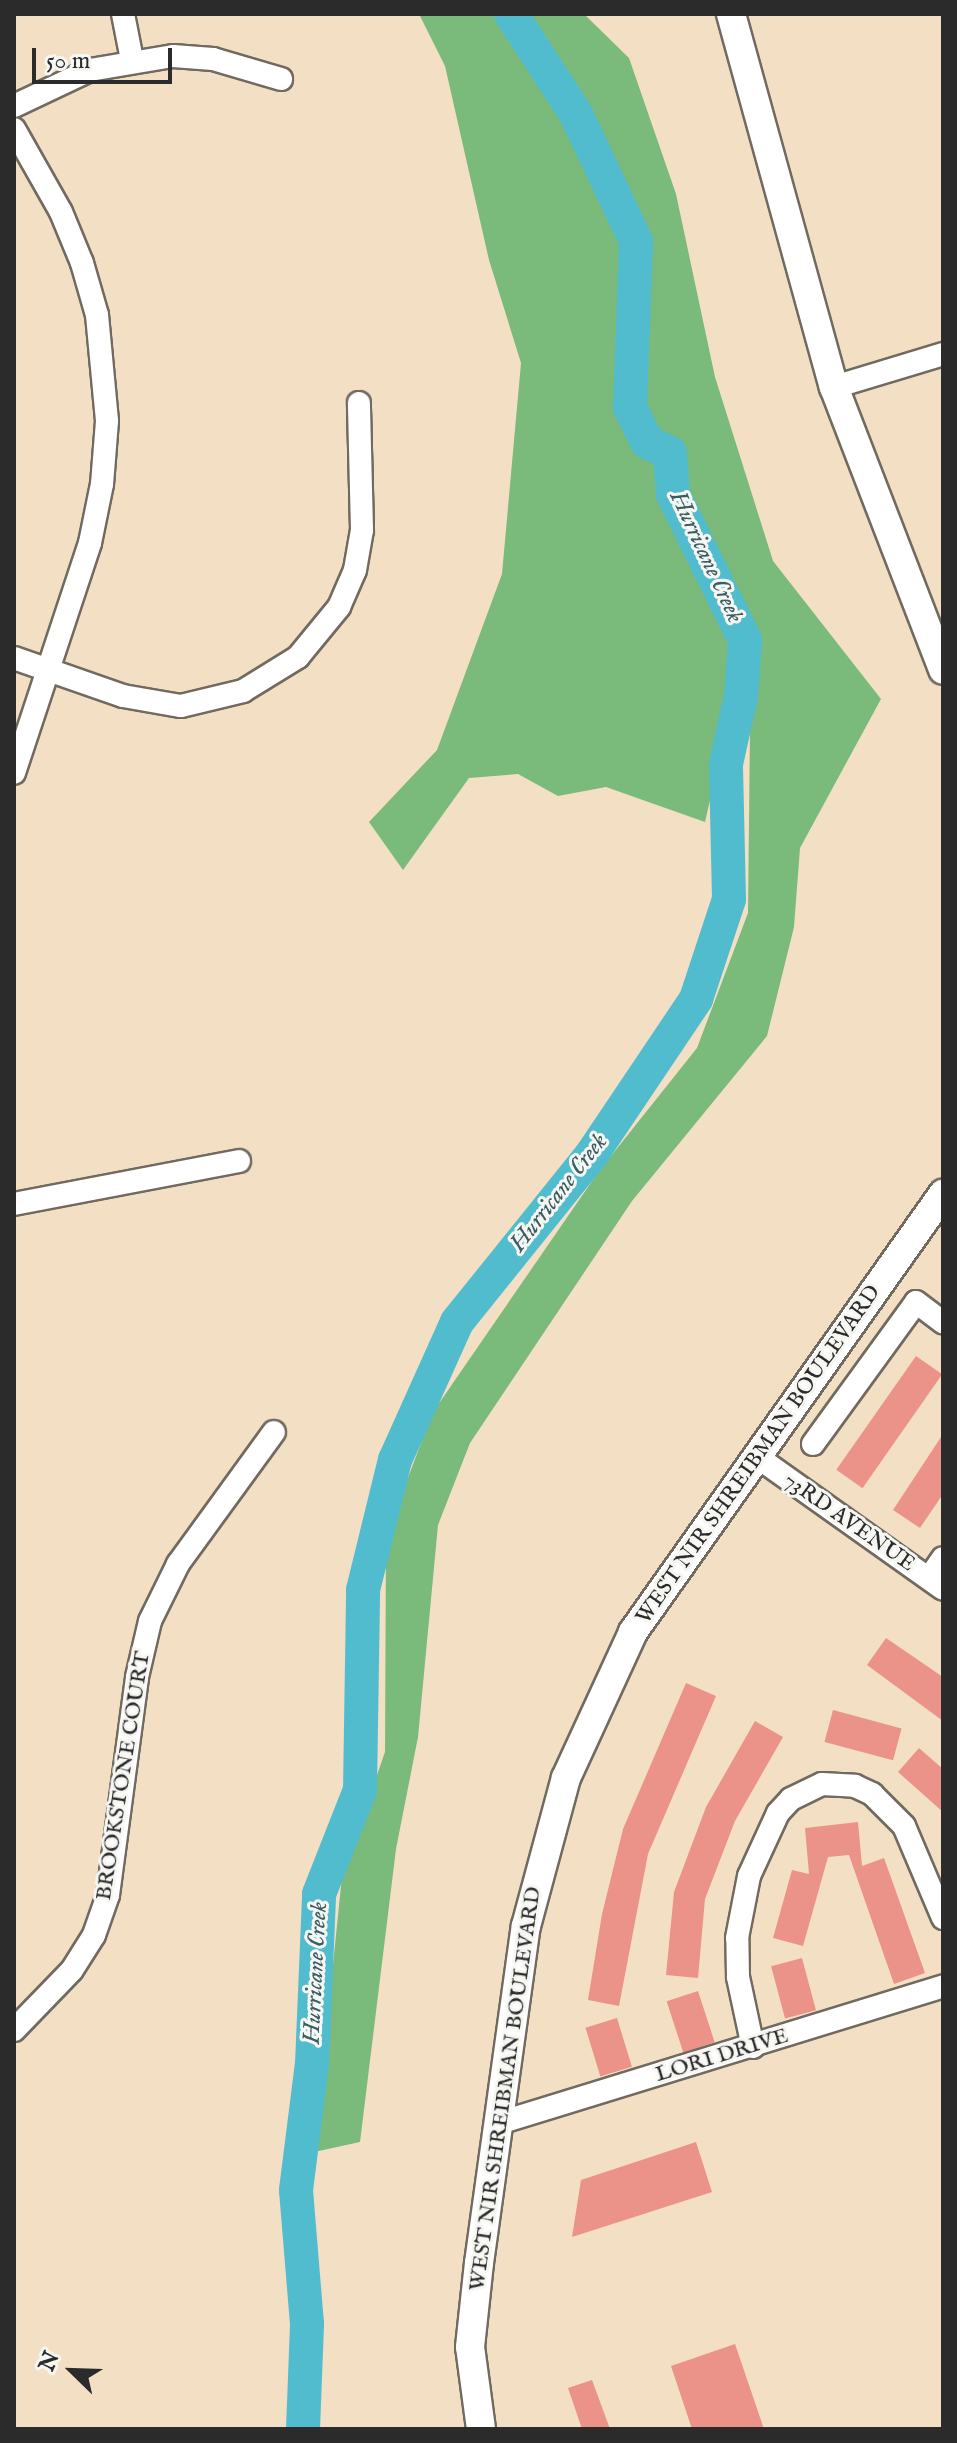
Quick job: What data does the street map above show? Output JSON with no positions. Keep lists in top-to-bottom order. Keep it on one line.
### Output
{"streets":{"main road":["WEST NIR SHREIBMAN BOULEVARD"],"street":["73RD AVENUE","BROOKSTONE COURT","LORI DRIVE"]},"crossings":[["WEST NIR SHREIBMAN BOULEVARD","73RD AVENUE"],["WEST NIR SHREIBMAN BOULEVARD","LORI DRIVE"]],"water":["Hurricane Creek"],"scale_bar":"50 m","north":"top left"}
